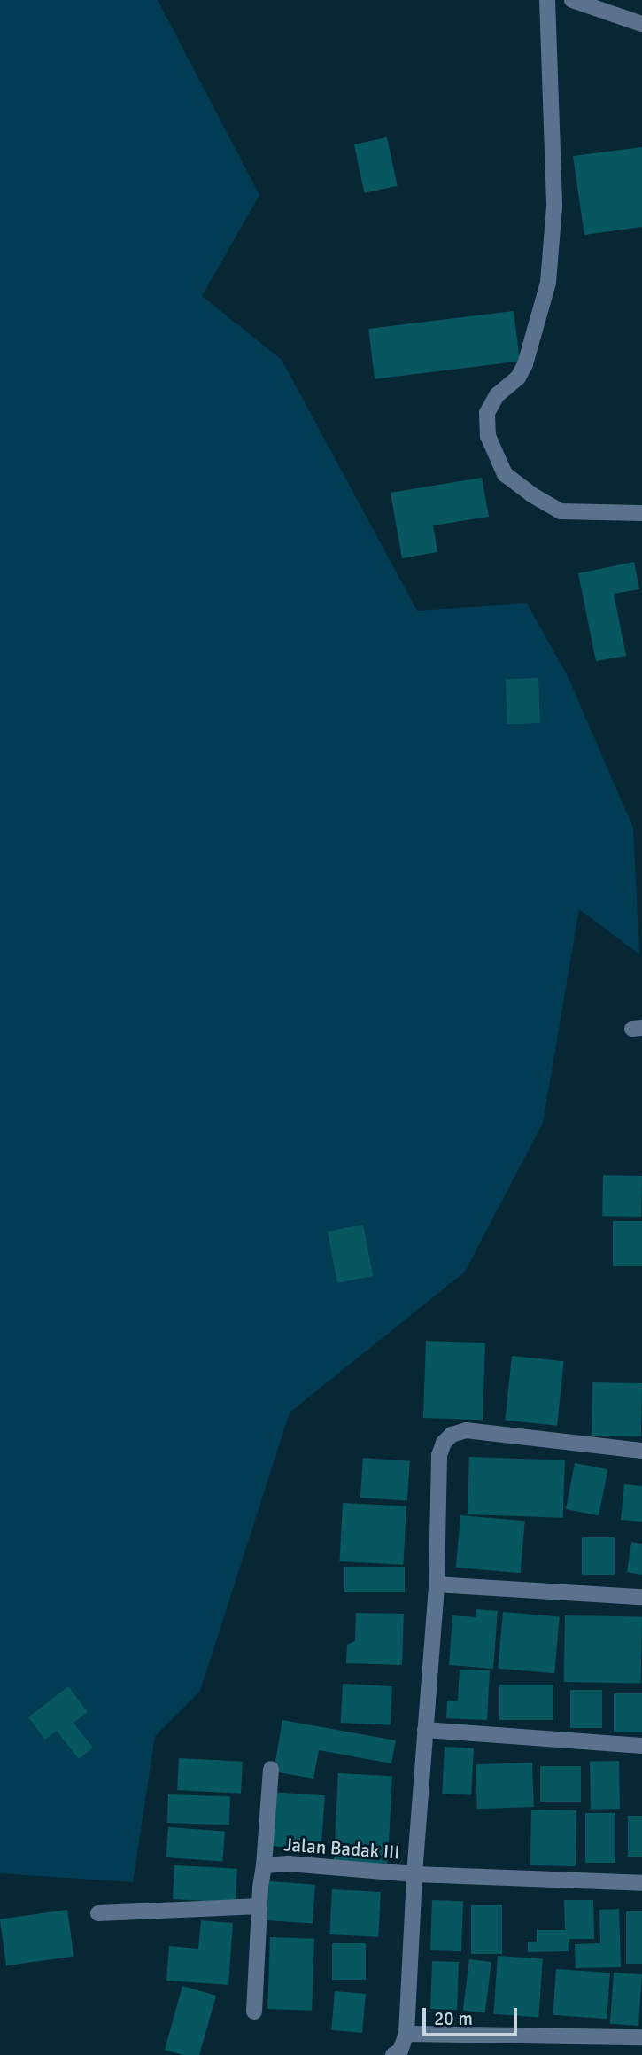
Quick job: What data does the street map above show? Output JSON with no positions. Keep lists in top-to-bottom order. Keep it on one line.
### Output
{"streets":{"street":["Jalan Badak III"]},"scale_bar":"20 m"}
